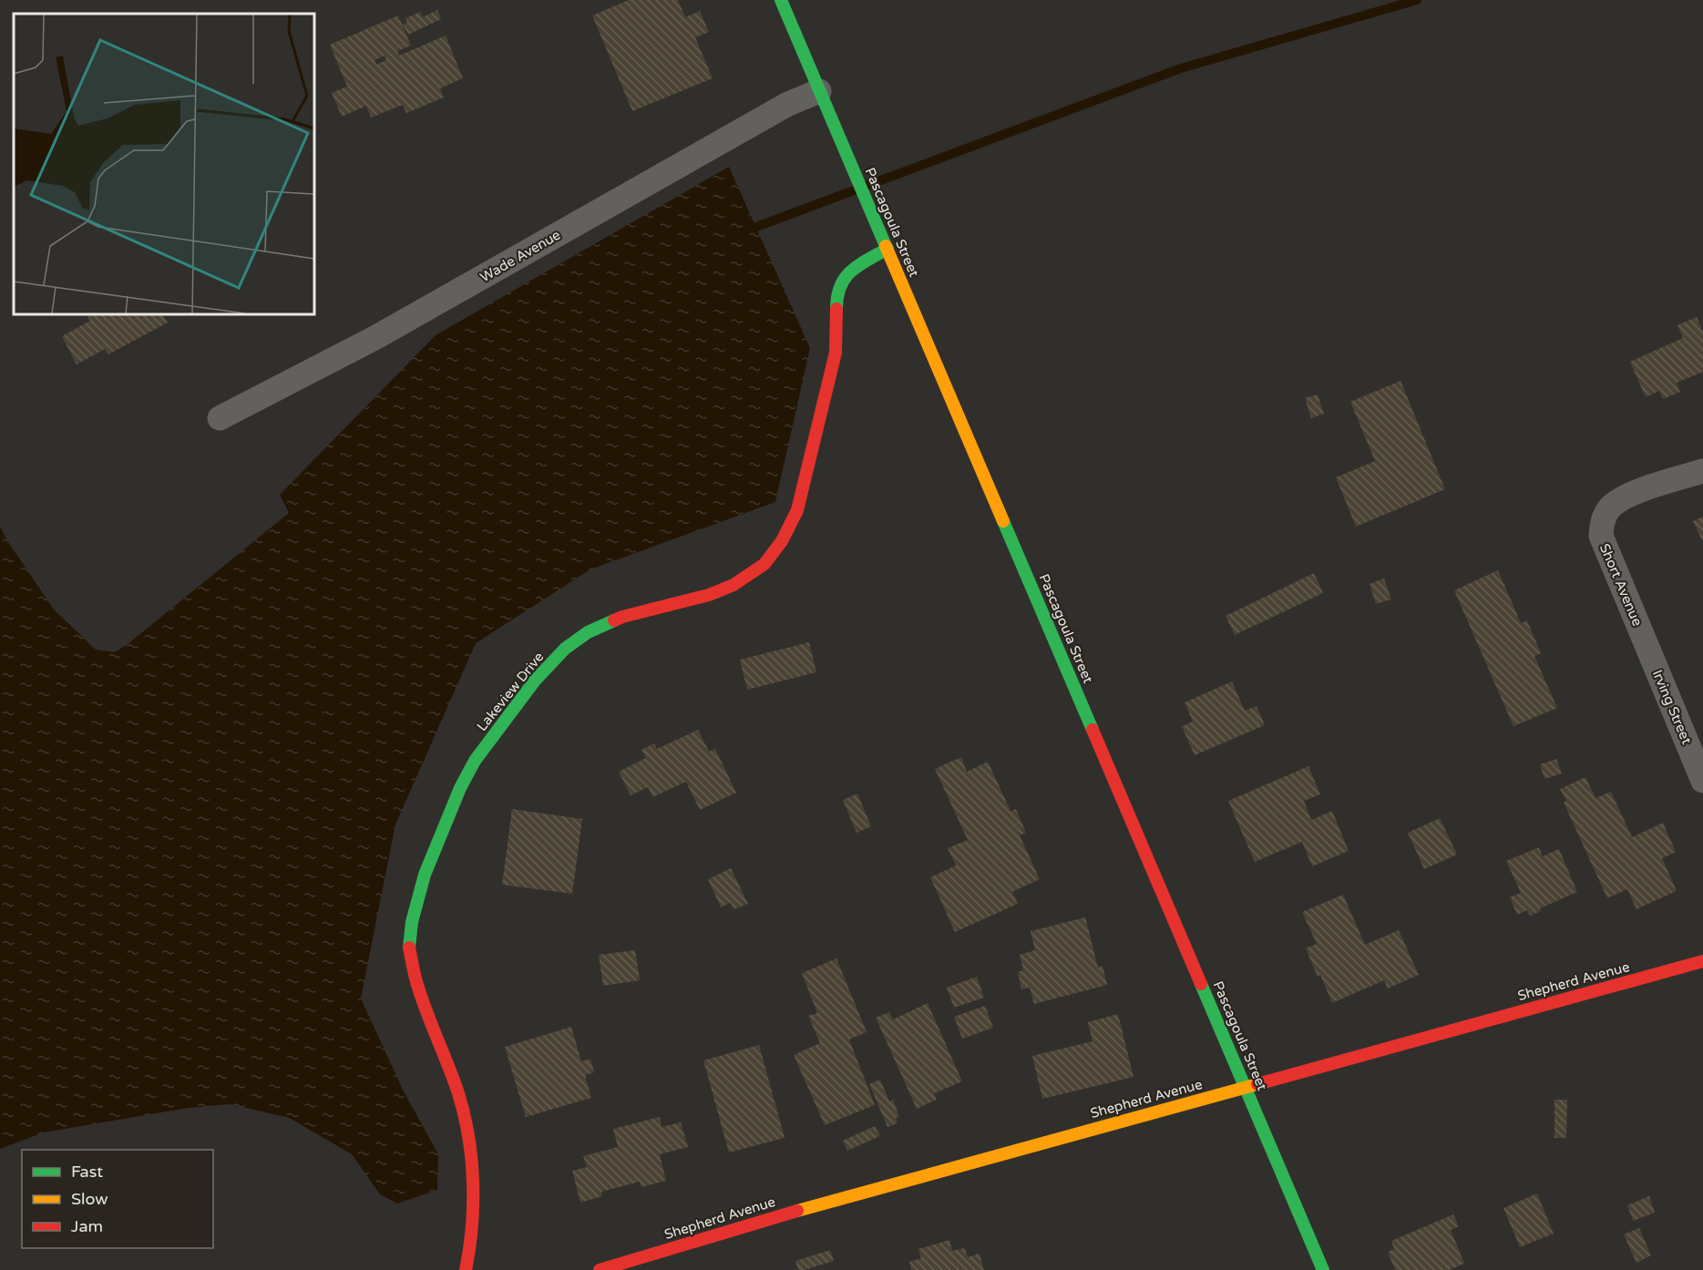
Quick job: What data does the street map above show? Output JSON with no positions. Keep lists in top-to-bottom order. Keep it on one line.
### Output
{"streets":{"street":["Pascagoula Street","Wade Avenue","Short Avenue","Lakeview Drive","Irving Street","Shepherd Avenue"]},"crossings":[["Pascagoula Street","Wade Avenue"],["Pascagoula Street","Lakeview Drive"],["Pascagoula Street","Shepherd Avenue"],["Short Avenue","Irving Street"]],"legend":["Fast","Slow","Jam"]}
